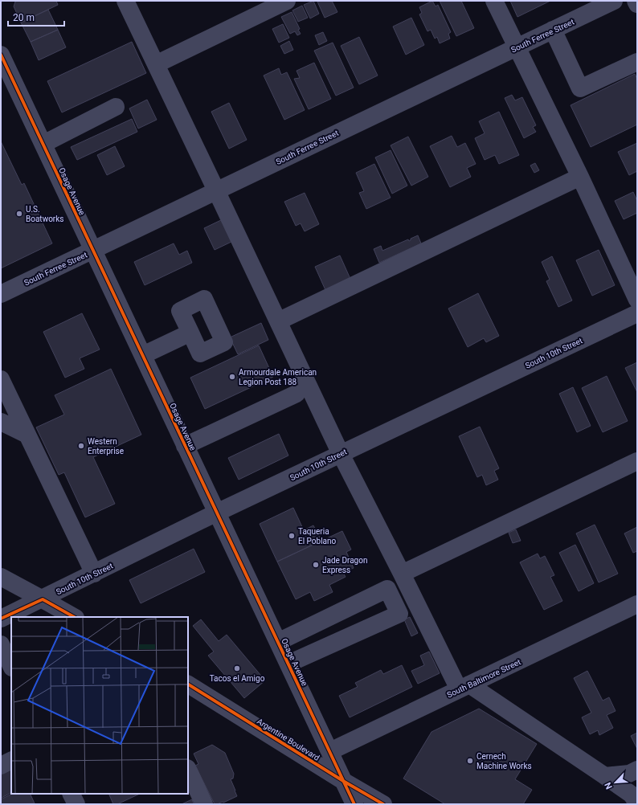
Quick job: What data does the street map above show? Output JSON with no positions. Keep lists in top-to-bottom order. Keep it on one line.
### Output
{"streets":{"street":["South Ferree Street","Osage Avenue","South 10th Street","South Baltimore Street","Argentine Boulevard"]},"crossings":[["South Ferree Street","Osage Avenue"],["Osage Avenue","South 10th Street"],["Osage Avenue","South Baltimore Street"],["Osage Avenue","Argentine Boulevard"]],"places":["U.S. Boatworks","Armourdale American Legion Post 188","Western Enterprise","Taqueria El Poblano","Jade Dragon Express","Tacos el Amigo","Cernech Machine Works"],"scale_bar":"20 m","north":"bottom left"}
